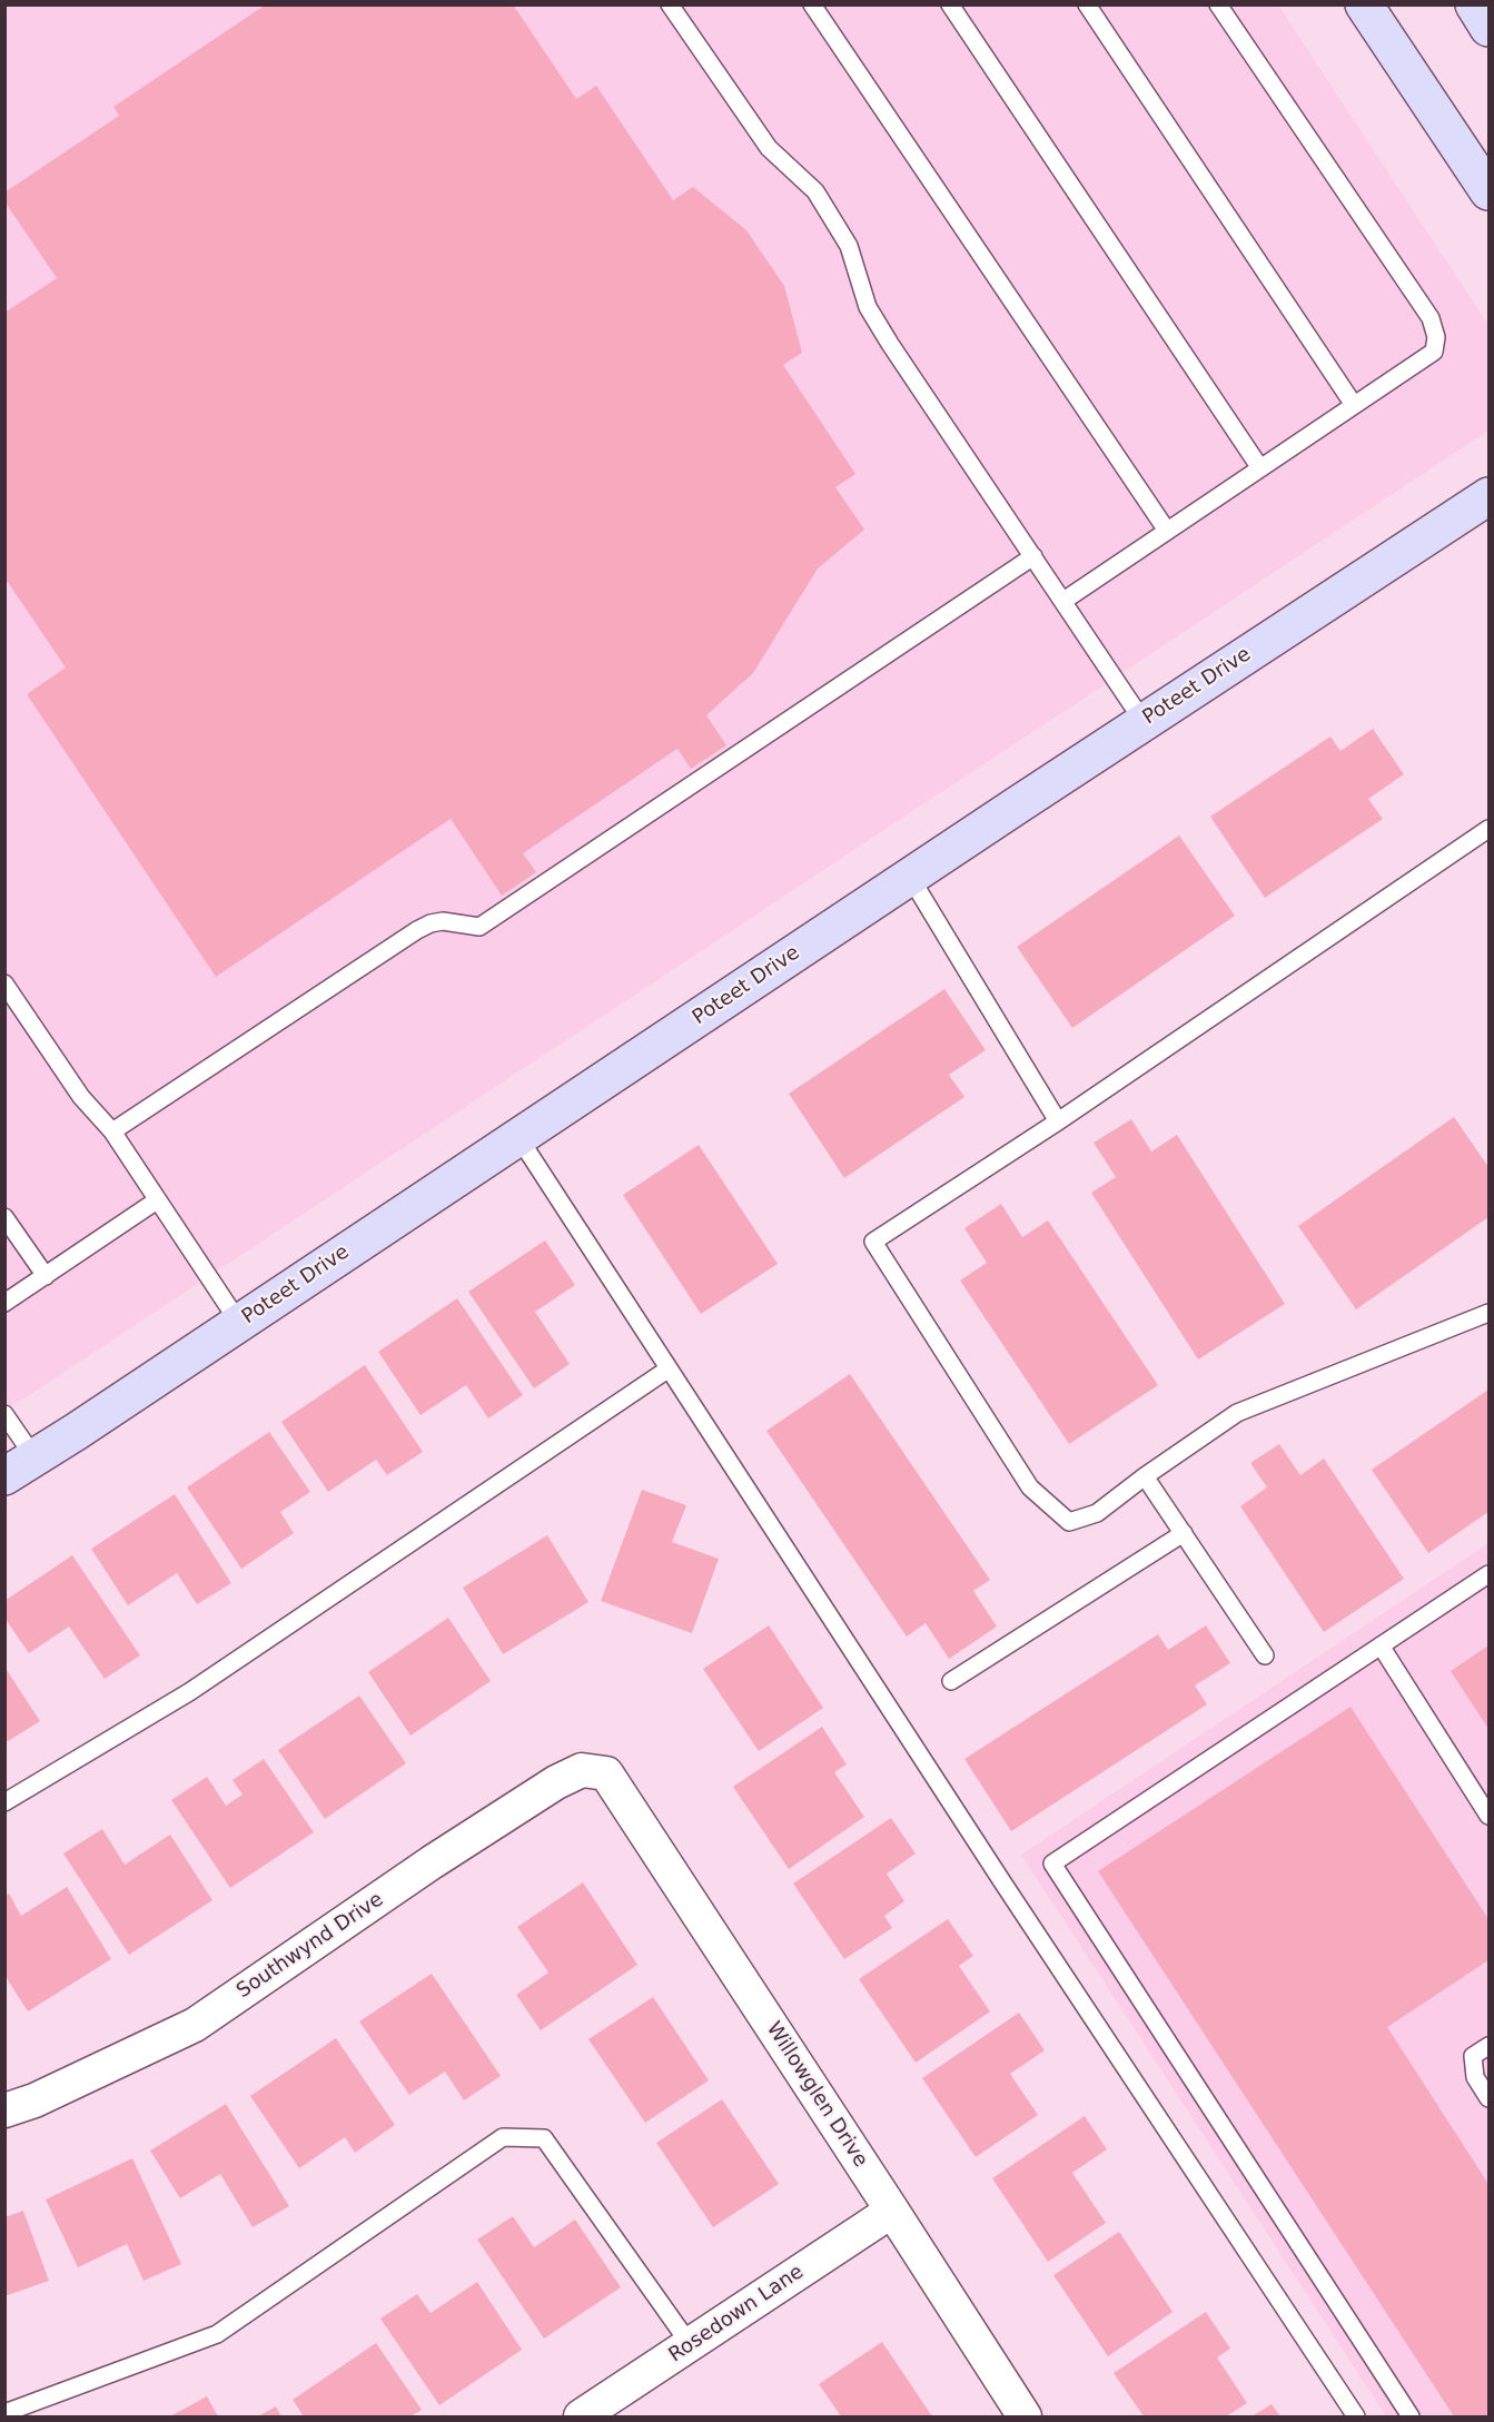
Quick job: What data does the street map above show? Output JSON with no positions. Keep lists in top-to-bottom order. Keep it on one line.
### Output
{"streets":{"street":["Poteet Drive","Southwynd Drive","Willowglen Drive","Rosedown Lane"]},"crossings":[["Southwynd Drive","Willowglen Drive"],["Willowglen Drive","Rosedown Lane"]]}
